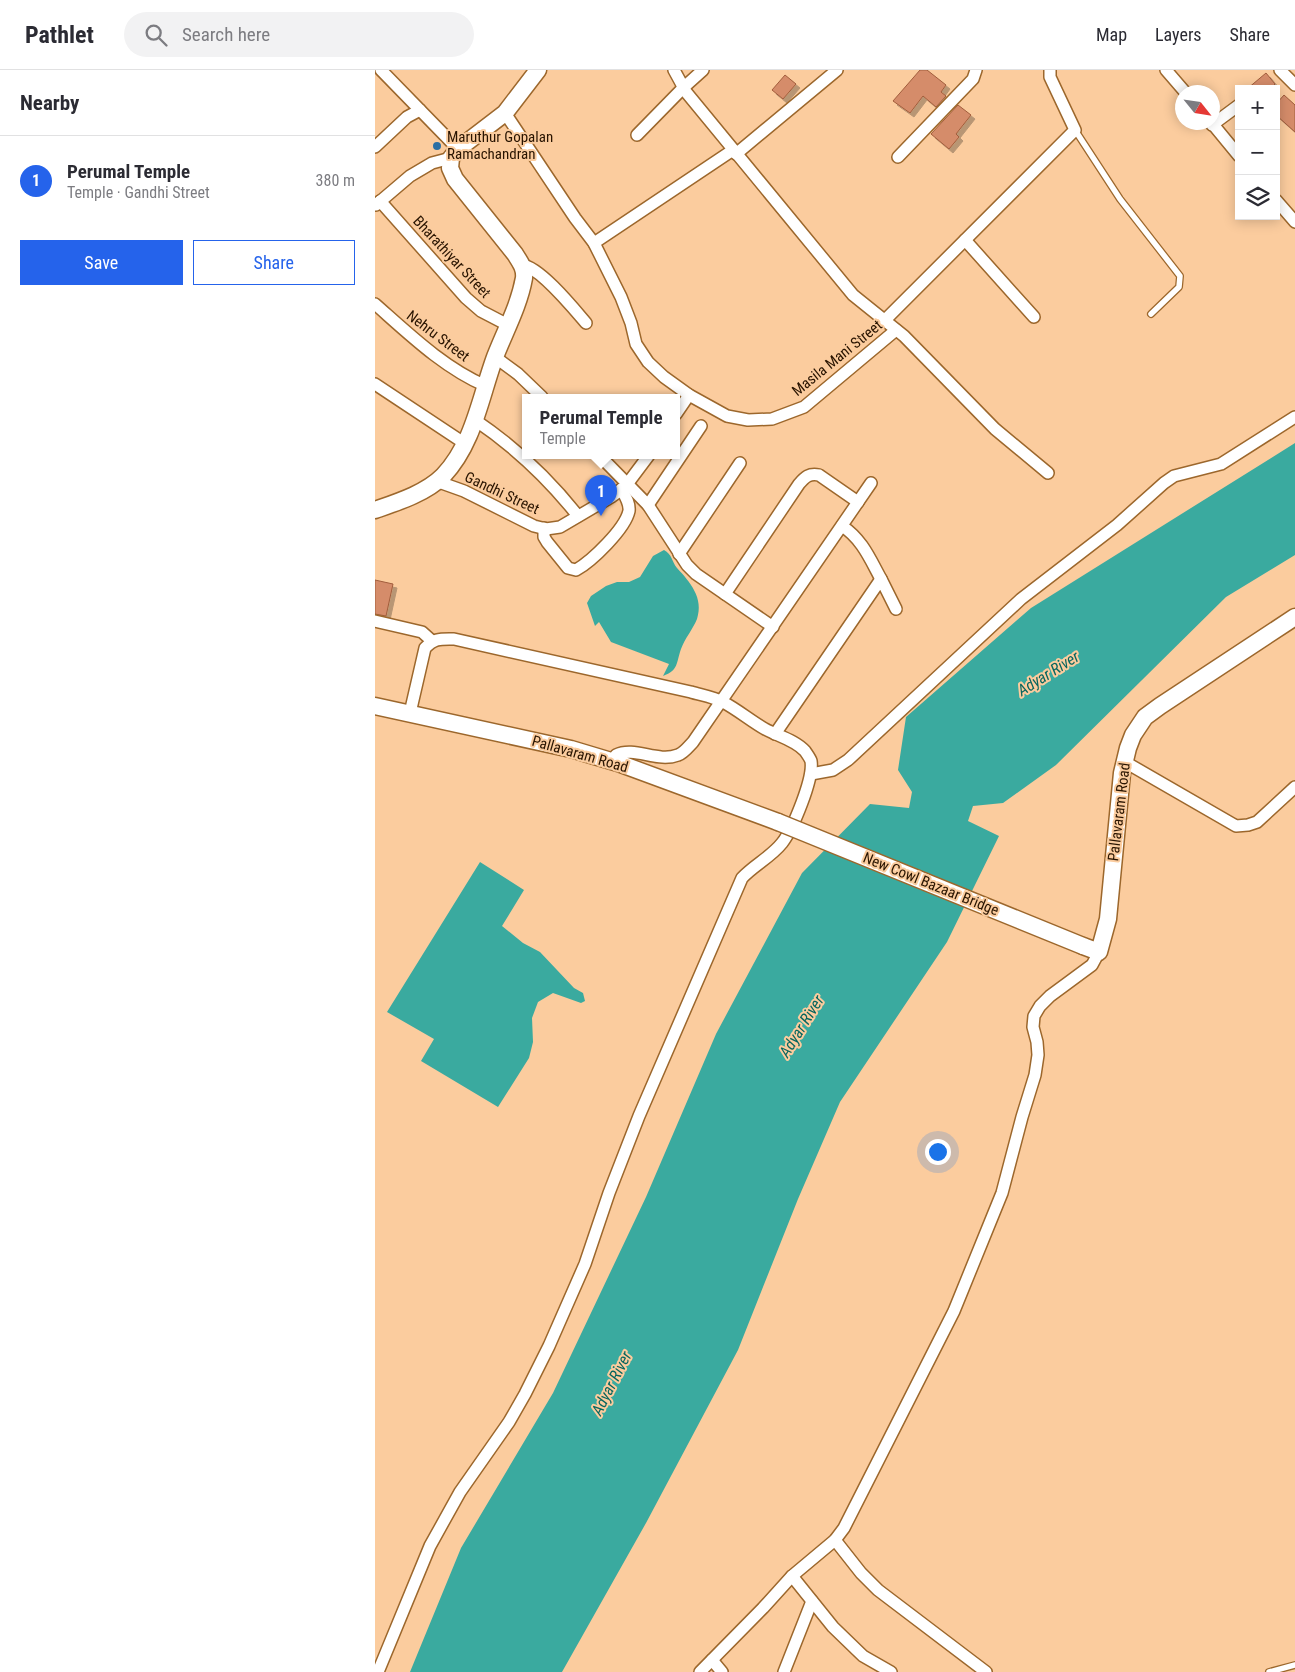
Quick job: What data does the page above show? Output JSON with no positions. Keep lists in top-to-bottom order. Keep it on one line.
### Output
{"streets":{"street":["Bharathiyar Street","Nehru Street","Masila Mani Street","Gandhi Street","Pallavaram Road","New Cowl Bazaar Bridge"]},"crossings":[["Pallavaram Road","New Cowl Bazaar Bridge"]],"water":["Adyar River"],"places":["Maruthur Gopalan Ramachandran"],"north":"bottom right","page":{"header":"Pathlet","search":"Search here","nav":["Map","Layers","Share"],"heading":"Nearby","map_buttons":["+","−"],"list":[{"mark":"1","name":"Perumal Temple","note":"Temple · Gandhi Street","value":"380 m"}],"buttons":["Save","Share"],"popup":["Perumal Temple","Temple"],"pins":"1"}}
